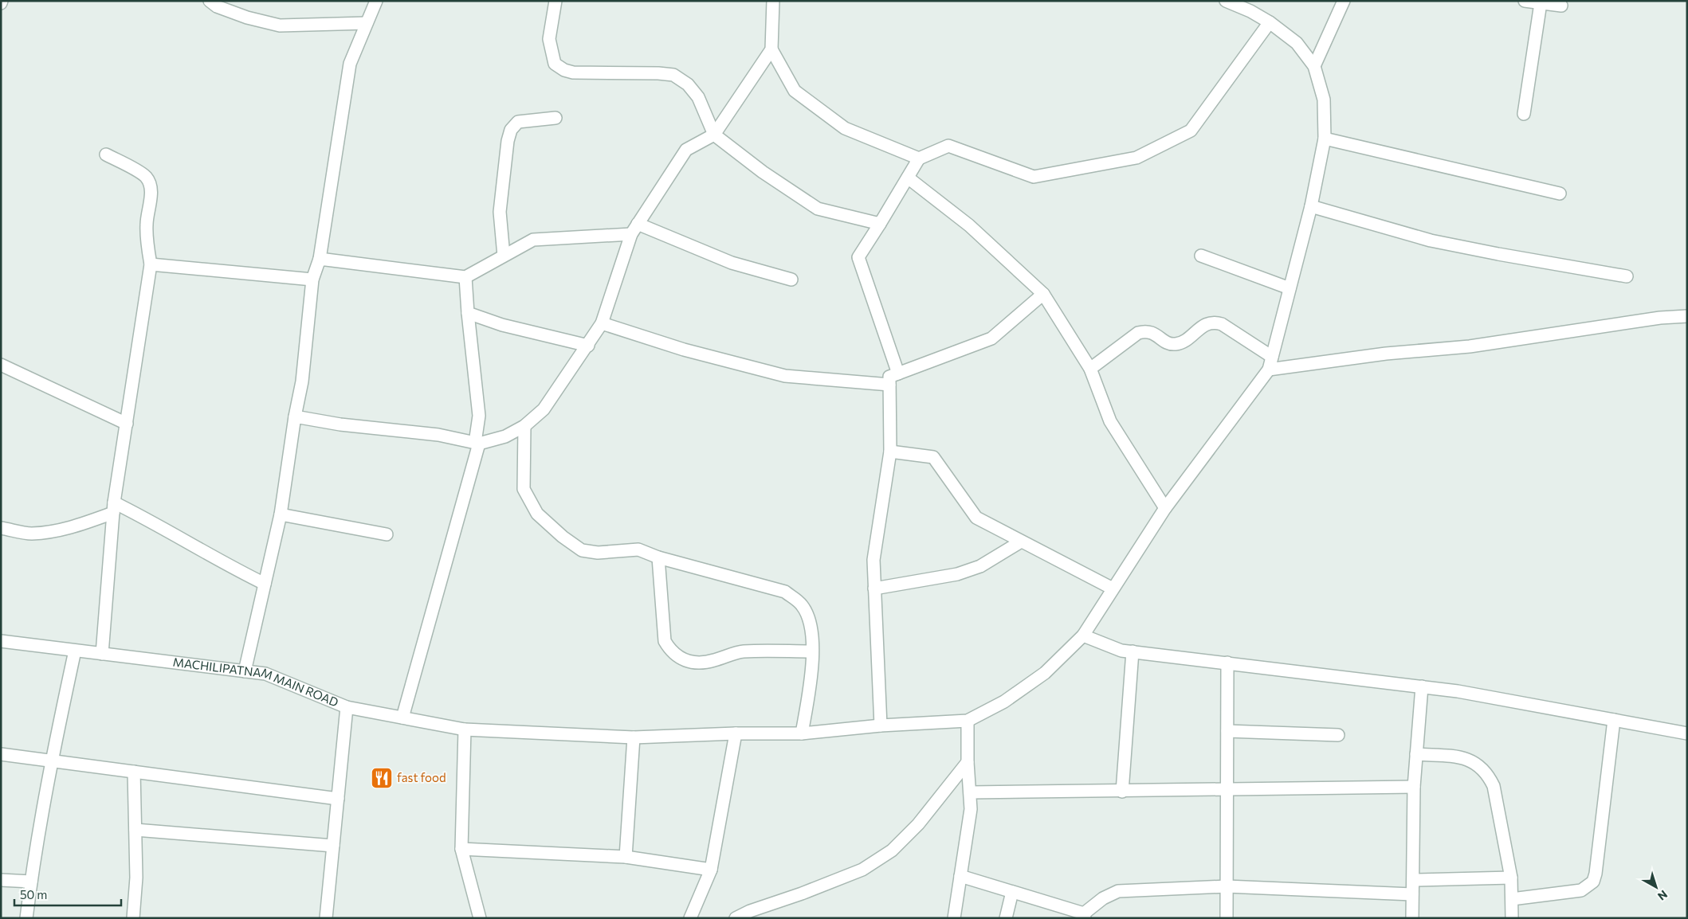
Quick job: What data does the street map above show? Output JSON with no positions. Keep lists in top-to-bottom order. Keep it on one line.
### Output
{"streets":{"street":["MACHILIPATNAM MAIN ROAD"]},"places":{"restaurant":["fast food"]},"scale_bar":"50 m","north":"bottom right"}
